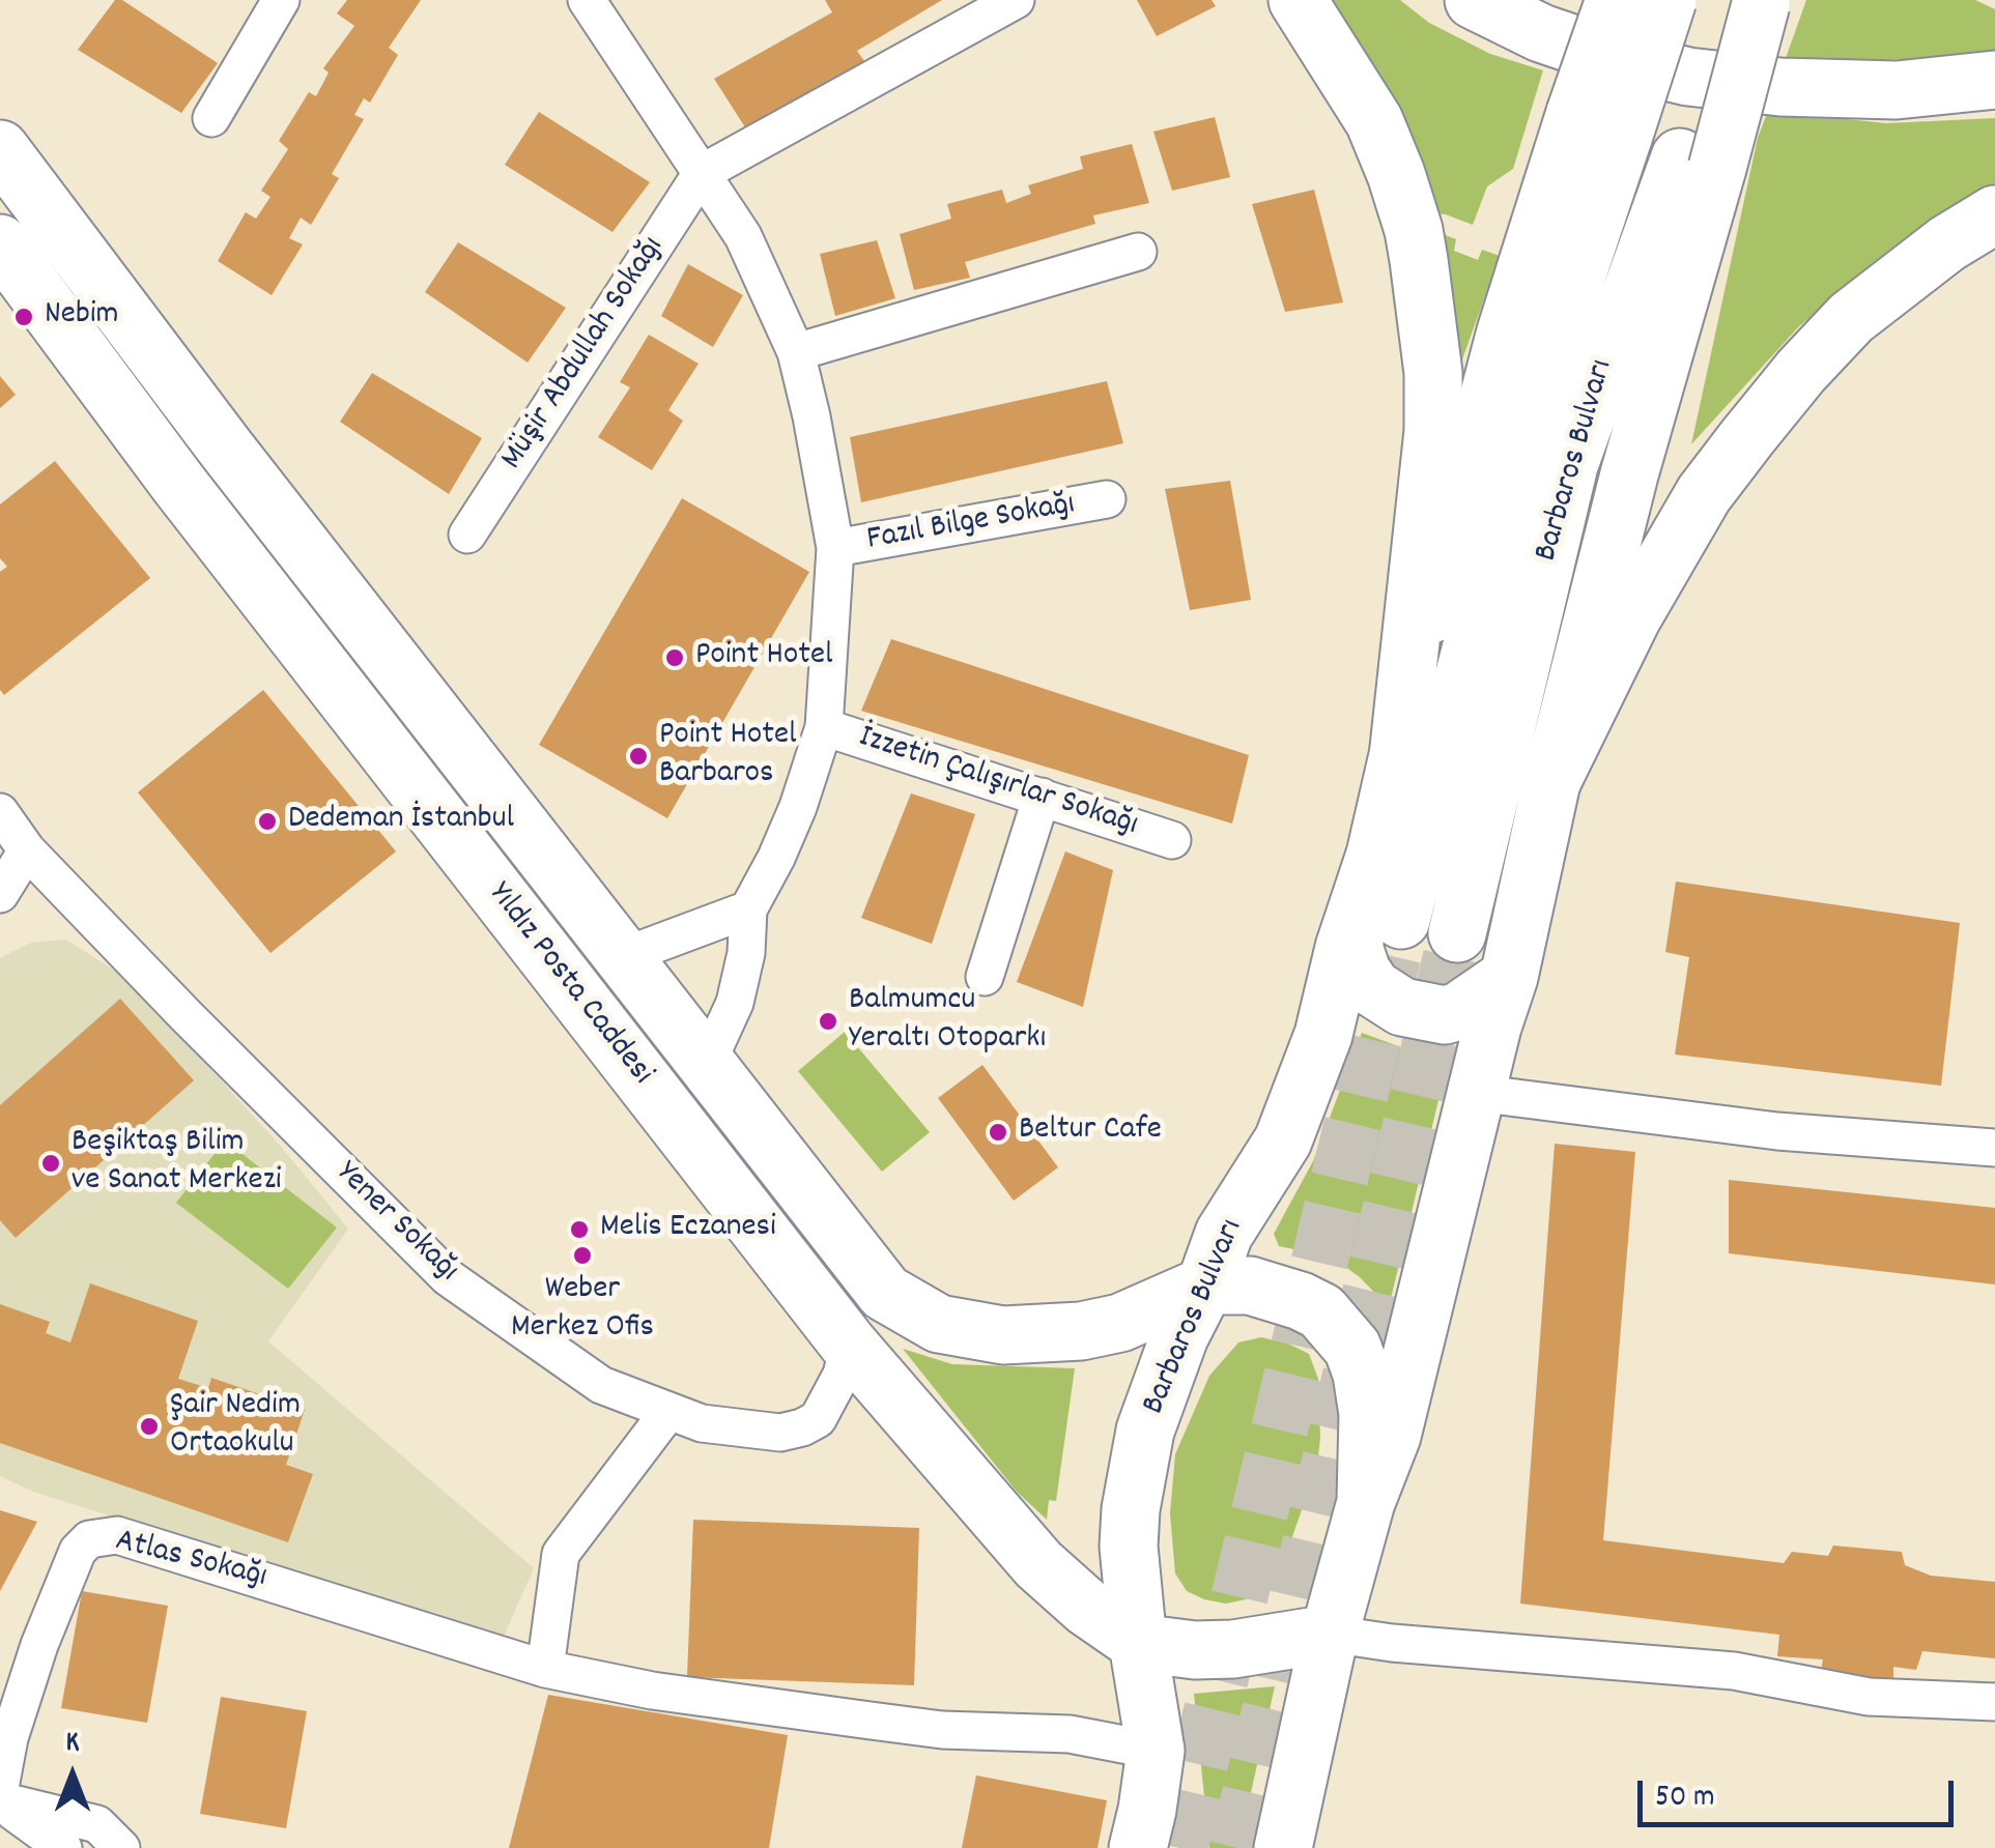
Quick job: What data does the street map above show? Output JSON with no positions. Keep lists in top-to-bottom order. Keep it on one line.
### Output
{"streets":{"main road":["Barbaros Bulvarı","Yıldız Posta Caddesi"],"street":["Müşir Abdullah Sokağı","Fazıl Bilge Sokağı","İzzetin Çalışırlar Sokağı","Yener Sokağı","Atlas Sokağı"]},"crossings":[["Barbaros Bulvarı","Yıldız Posta Caddesi"],["Yıldız Posta Caddesi","Yener Sokağı"]],"places":["Nebim","Point Hotel","Point Hotel Barbaros","Dedeman İstanbul","Balmumcu Yeraltı Otoparkı","Beltur Cafe","Beşiktaş Bilim ve Sanat Merkezi","Melis Eczanesi","Weber Merkez Ofis","Şair Nedim Ortaokulu"],"scale_bar":"50 m","north":"top"}
